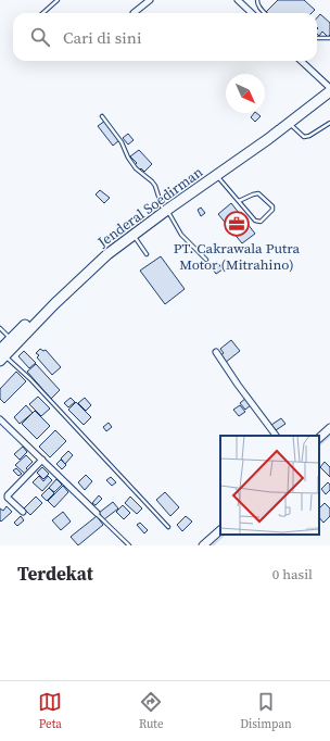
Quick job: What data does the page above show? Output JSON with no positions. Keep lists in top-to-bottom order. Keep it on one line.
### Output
{"streets":{"highway":["Jenderal Soedirman"]},"places":{"office":["PT. Cakrawala Putra Motor (Mitrahino)"]},"north":"bottom right","page":{"search":"Cari di sini","heading":["Terdekat","0 hasil"],"nav":["Peta","Rute","Disimpan"]}}
